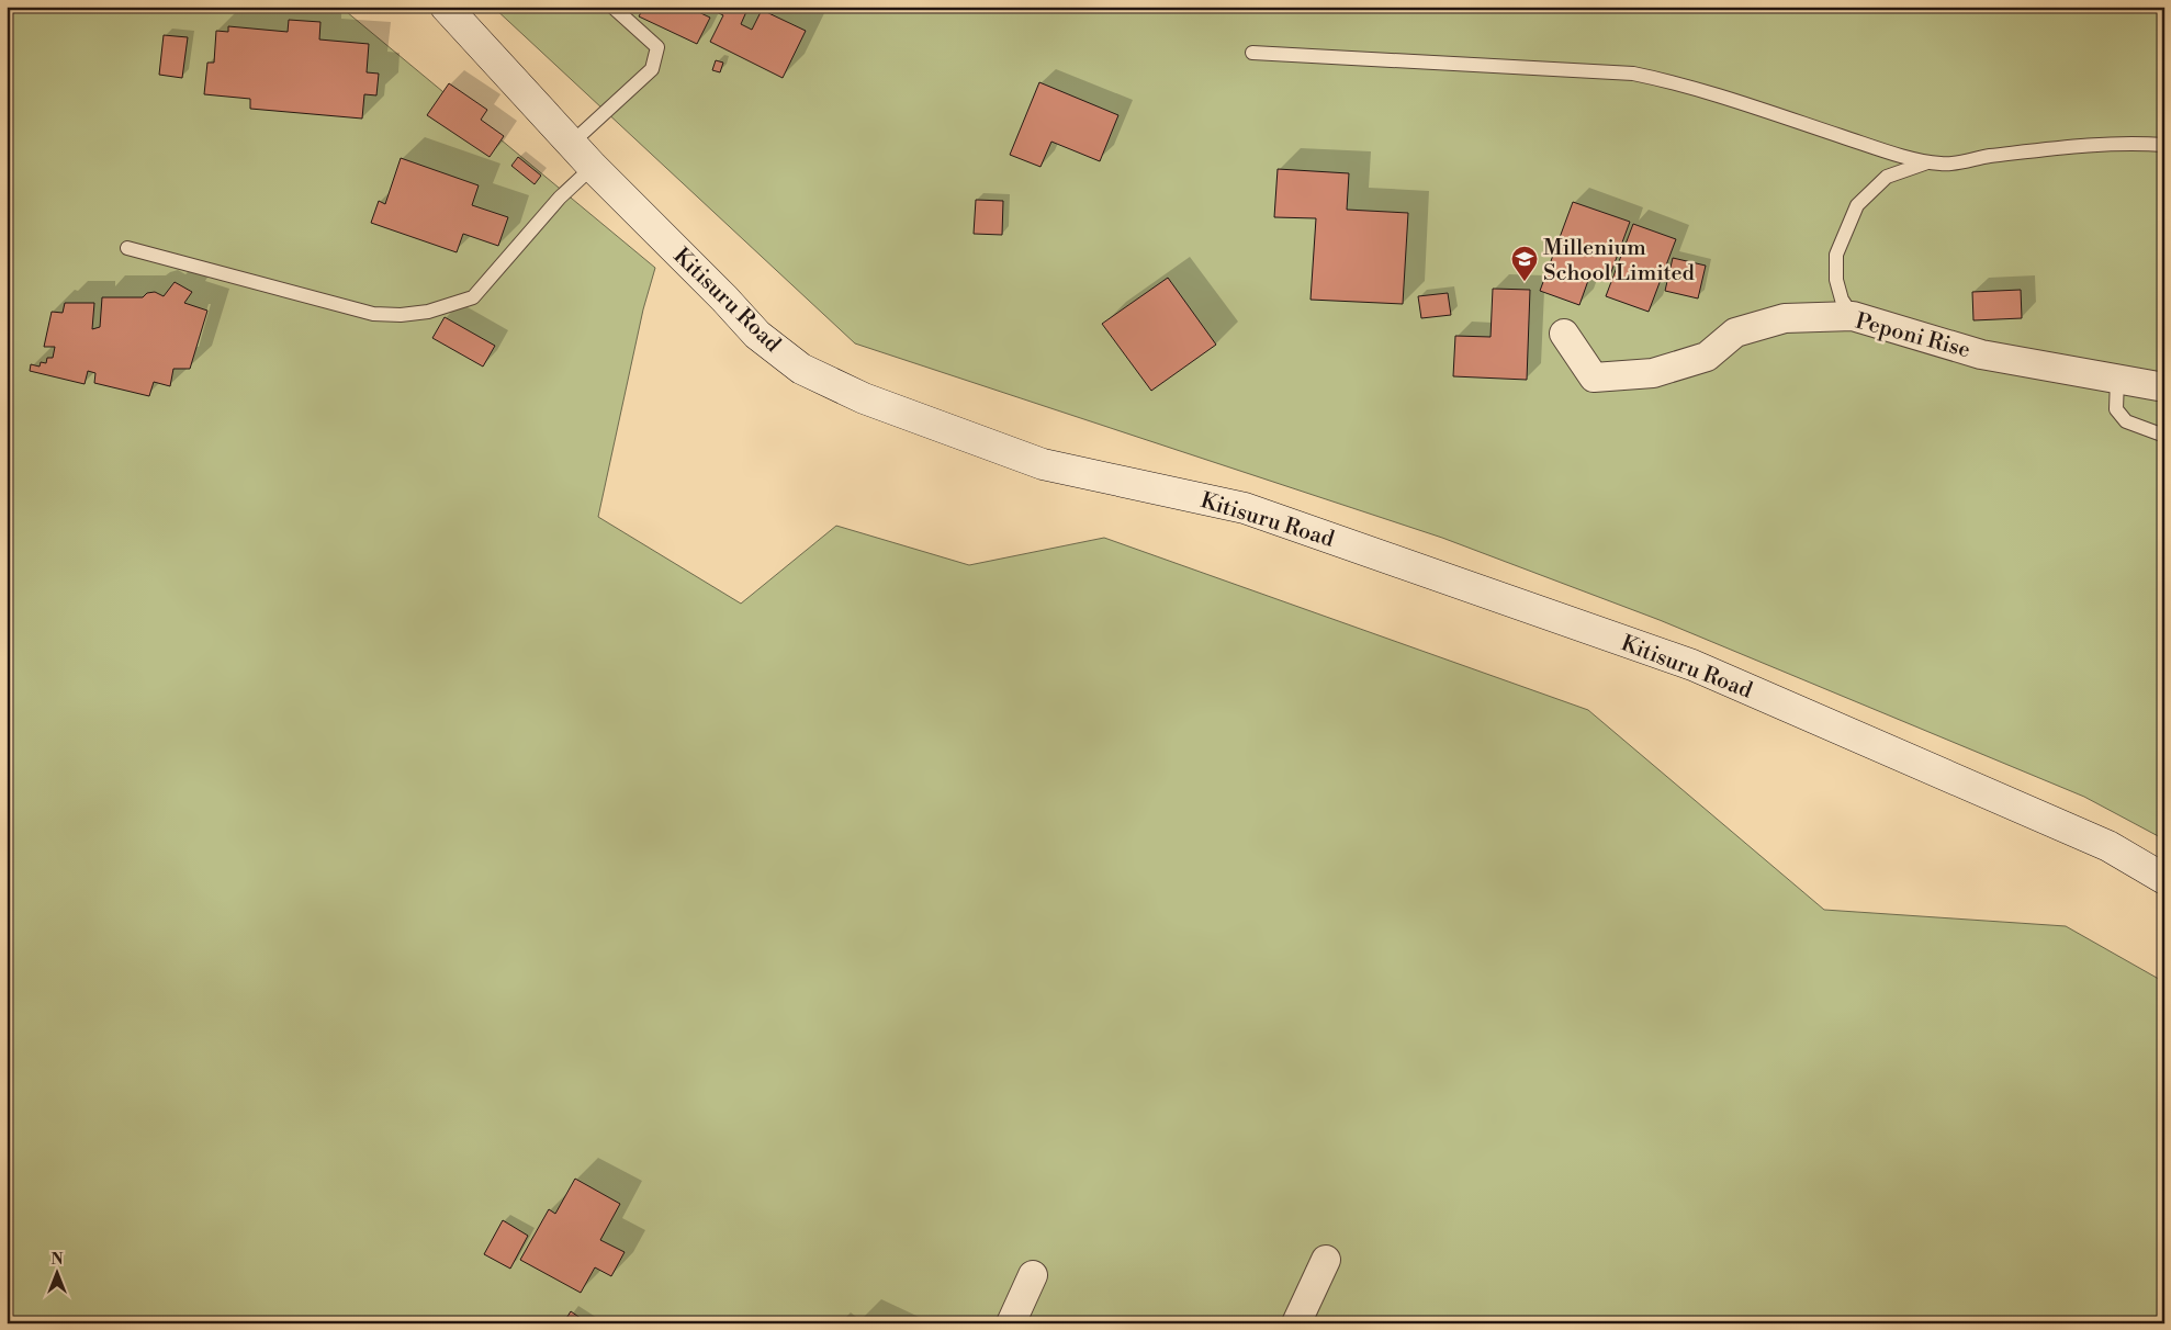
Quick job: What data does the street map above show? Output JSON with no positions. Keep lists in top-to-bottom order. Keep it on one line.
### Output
{"streets":{"street":["Kitisuru Road","Peponi Rise"]},"places":{"school or university":["Millenium School Limited"]},"north":"top"}
